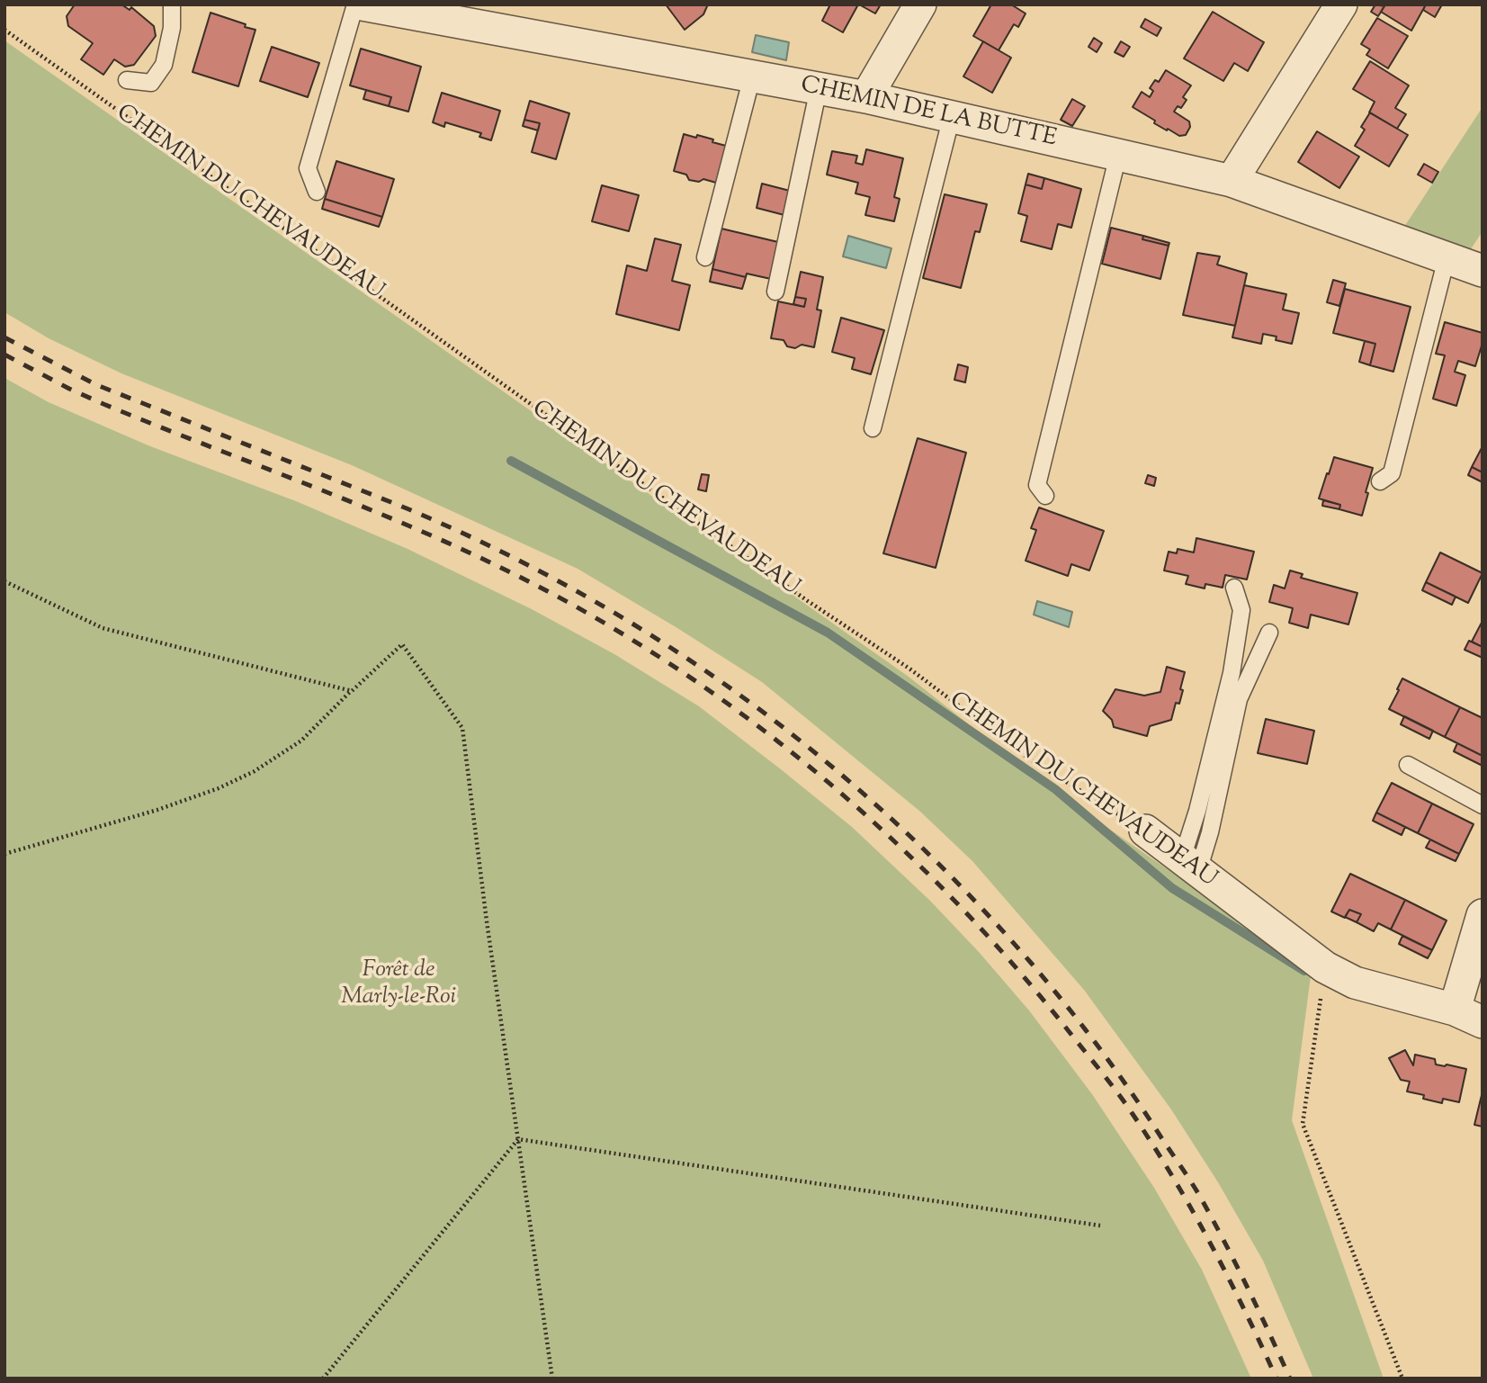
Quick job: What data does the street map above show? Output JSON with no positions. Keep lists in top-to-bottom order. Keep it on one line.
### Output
{"streets":{"street":["CHEMIN DE LA BUTTE","CHEMIN DU CHEVAUDEAU"]},"parks":["Forêt de Marly-le-Roi"]}
